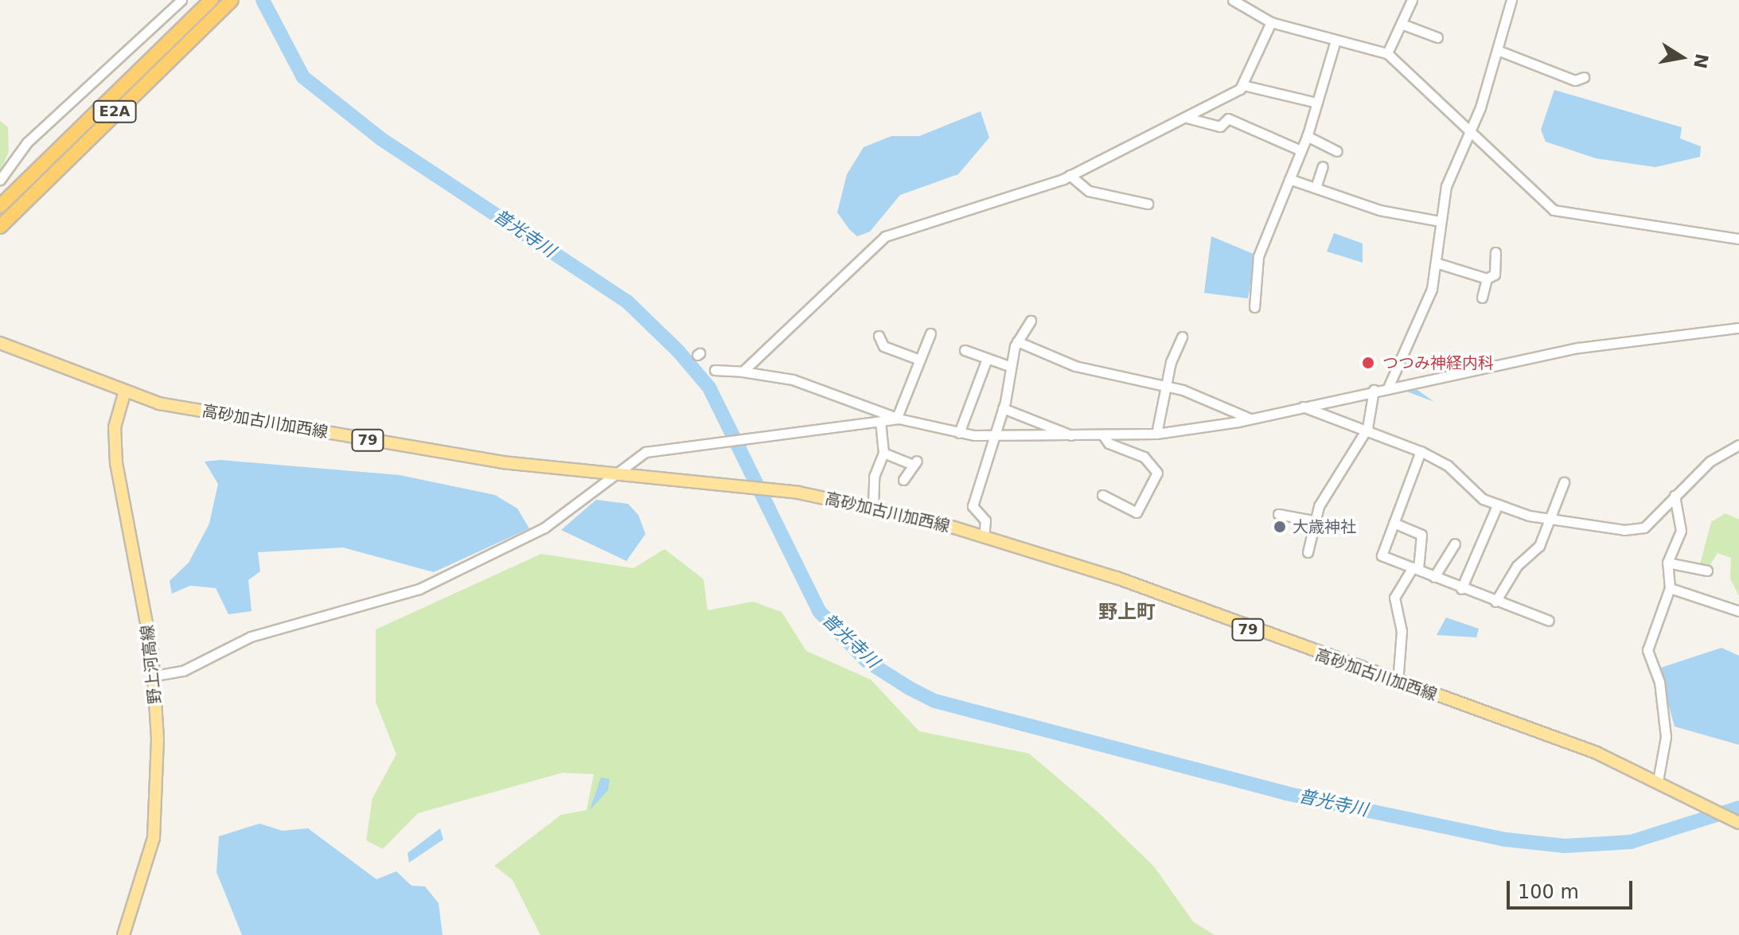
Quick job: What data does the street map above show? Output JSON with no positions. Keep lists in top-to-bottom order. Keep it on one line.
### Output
{"streets":{"highway":["E2A"],"main road":["高砂加古川加西線","79","野上河高線"]},"crossings":[["高砂加古川加西線","野上河高線"]],"districts":["野上町"],"water":["普光寺川"],"places":["つつみ神経内科","大歳神社"],"scale_bar":"100 m","north":"right"}
